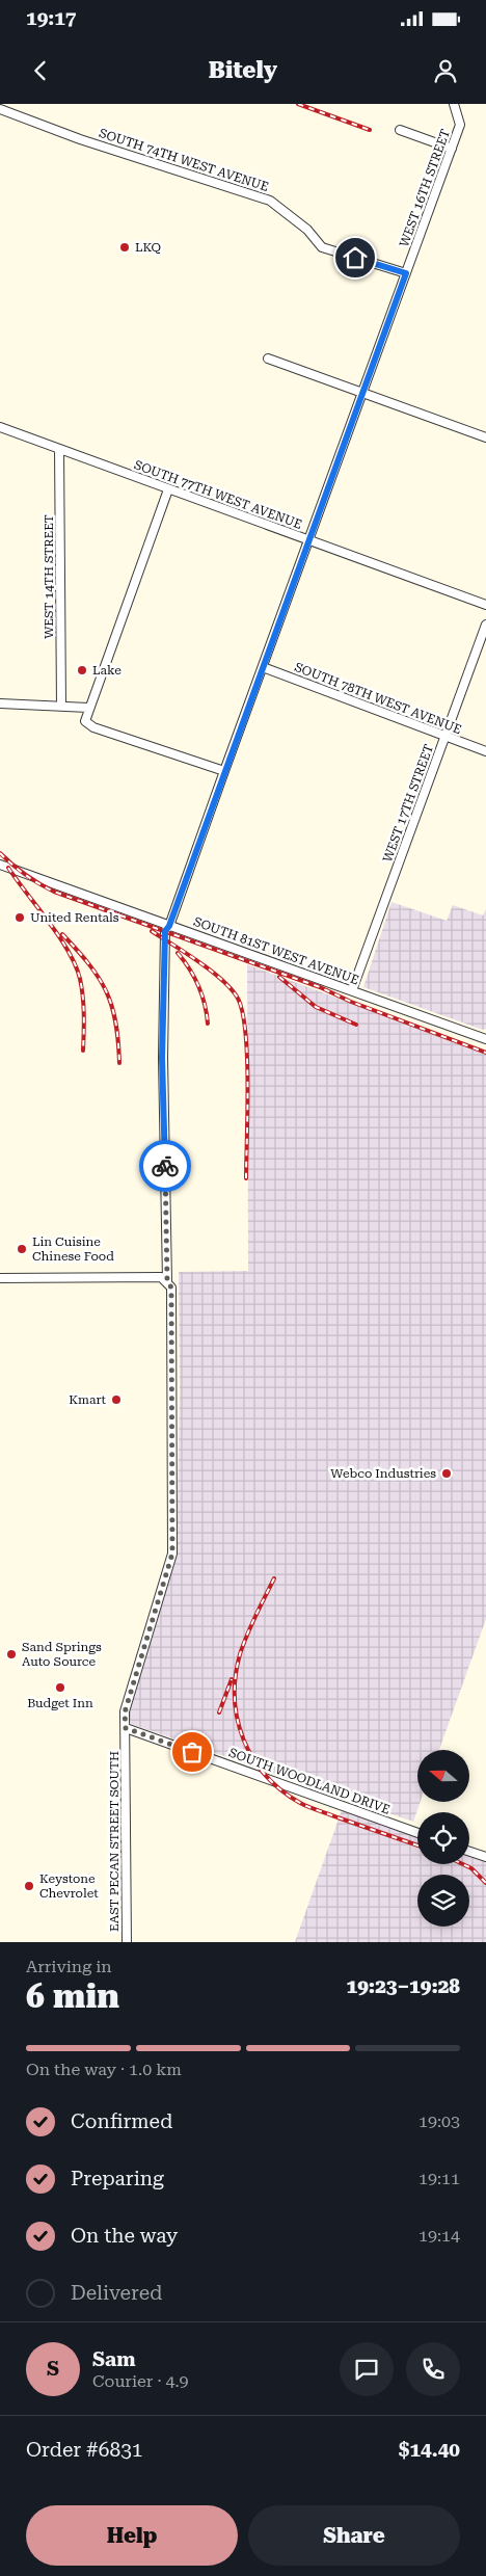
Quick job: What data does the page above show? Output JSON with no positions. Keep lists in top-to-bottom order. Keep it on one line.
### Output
{"streets":{"street":["SOUTH 74TH WEST AVENUE","WEST 16TH STREET","SOUTH 77TH WEST AVENUE","WEST 14TH STREET","SOUTH 78TH WEST AVENUE","WEST 17TH STREET","SOUTH 81ST WEST AVENUE","SOUTH WOODLAND DRIVE","EAST PECAN STREET SOUTH"]},"crossings":[["SOUTH 74TH WEST AVENUE","WEST 16TH STREET"],["WEST 16TH STREET","SOUTH 77TH WEST AVENUE"],["WEST 16TH STREET","SOUTH 78TH WEST AVENUE"],["WEST 16TH STREET","SOUTH 81ST WEST AVENUE"],["WEST 16TH STREET","EAST PECAN STREET SOUTH"],["SOUTH 77TH WEST AVENUE","WEST 14TH STREET"],["SOUTH 78TH WEST AVENUE","WEST 17TH STREET"],["WEST 17TH STREET","SOUTH 81ST WEST AVENUE"],["SOUTH WOODLAND DRIVE","EAST PECAN STREET SOUTH"]],"places":["LKQ","Lake","United Rentals","Lin Cuisine Chinese Food","Kmart","Webco Industries","Sand Springs Auto Source","Budget Inn","Keystone Chevrolet"],"north":"left","page":{"status":"19:17","header":"Bitely","heading":["6 min","Arriving in","19:23–19:28"],"panel":["Sam","Courier · 4.9","Order #6831","$14.40"],"bar":"On the way · 1.0 km","list":[["Confirmed","19:03"],["Preparing","19:11"],["On the way","19:14"],"Delivered"],"round":"S","buttons":["Help","Share"]}}
